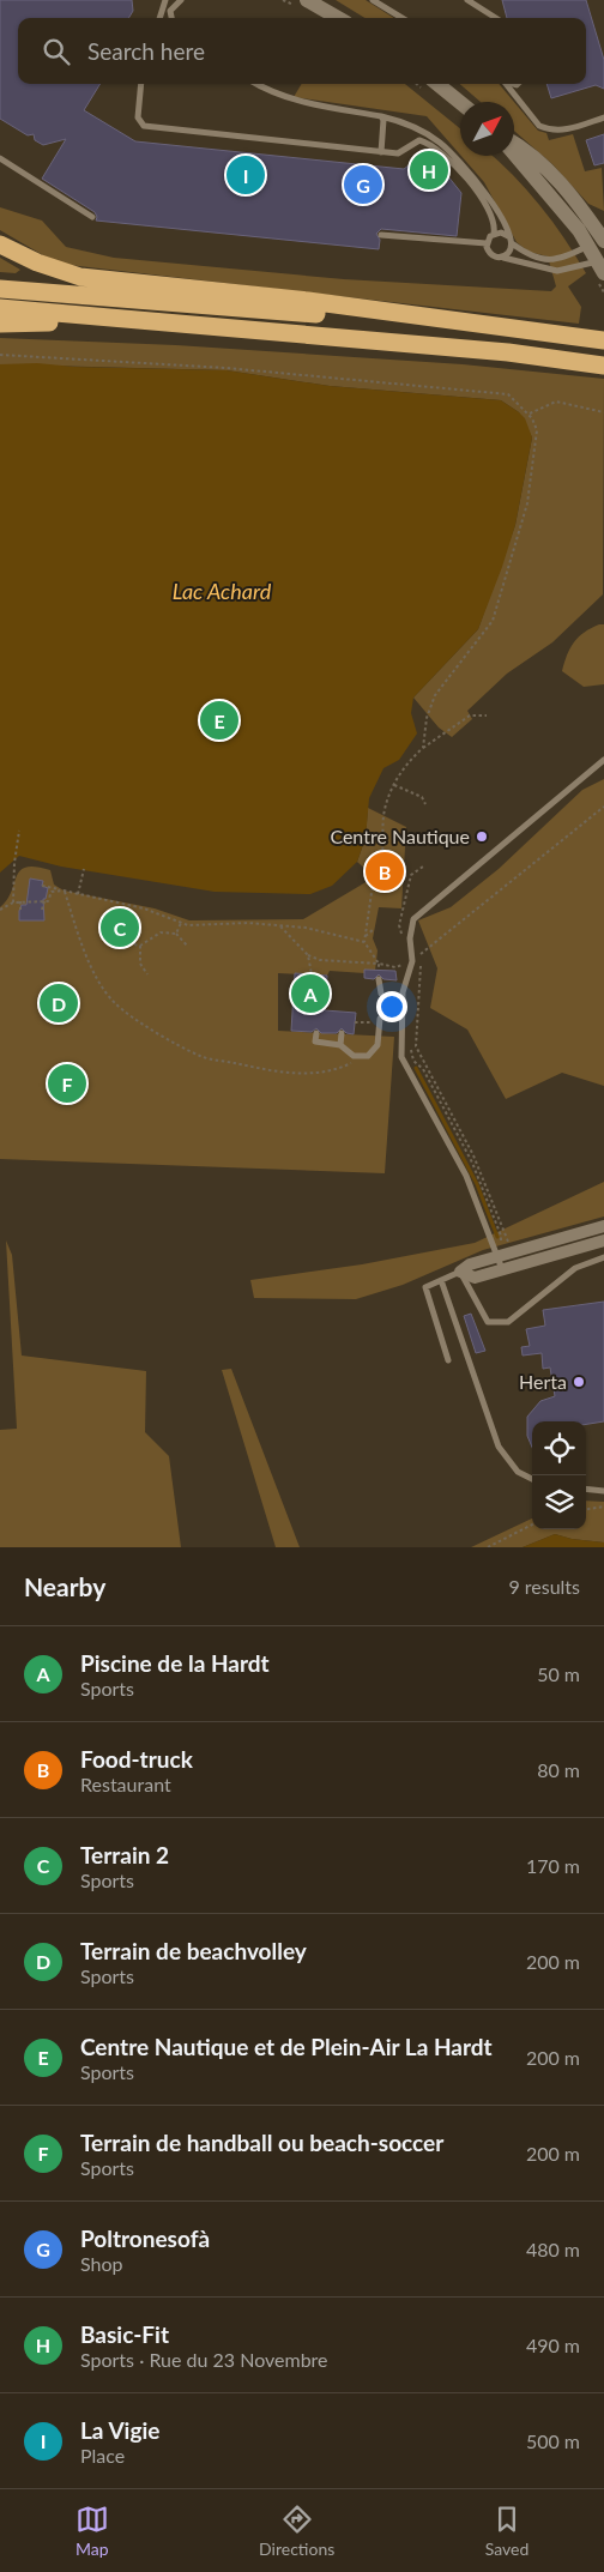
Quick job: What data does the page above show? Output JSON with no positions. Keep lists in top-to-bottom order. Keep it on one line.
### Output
{"water":["Lac Achard"],"places":["Centre Nautique","Herta"],"north":"top right","page":{"search":"Search here","pins":["H","I","G","E","B","C","A","D","F"],"heading":["Nearby","9 results"],"list":[{"mark":"A","name":"Piscine de la Hardt","note":"Sports","value":"50 m"},{"mark":"B","name":"Food-truck","note":"Restaurant","value":"80 m"},{"mark":"C","name":"Terrain 2","note":"Sports","value":"170 m"},{"mark":"D","name":"Terrain de beachvolley","note":"Sports","value":"200 m"},{"mark":"E","name":"Centre Nautique et de Plein-Air La Hardt","note":"Sports","value":"200 m"},{"mark":"F","name":"Terrain de handball ou beach-soccer","note":"Sports","value":"200 m"},{"mark":"G","name":"Poltronesofà","note":"Shop","value":"480 m"},{"mark":"H","name":"Basic-Fit","note":"Sports · Rue du 23 Novembre","value":"490 m"},{"mark":"I","name":"La Vigie","note":"Place","value":"500 m"}],"nav":["Map","Directions","Saved"]}}
